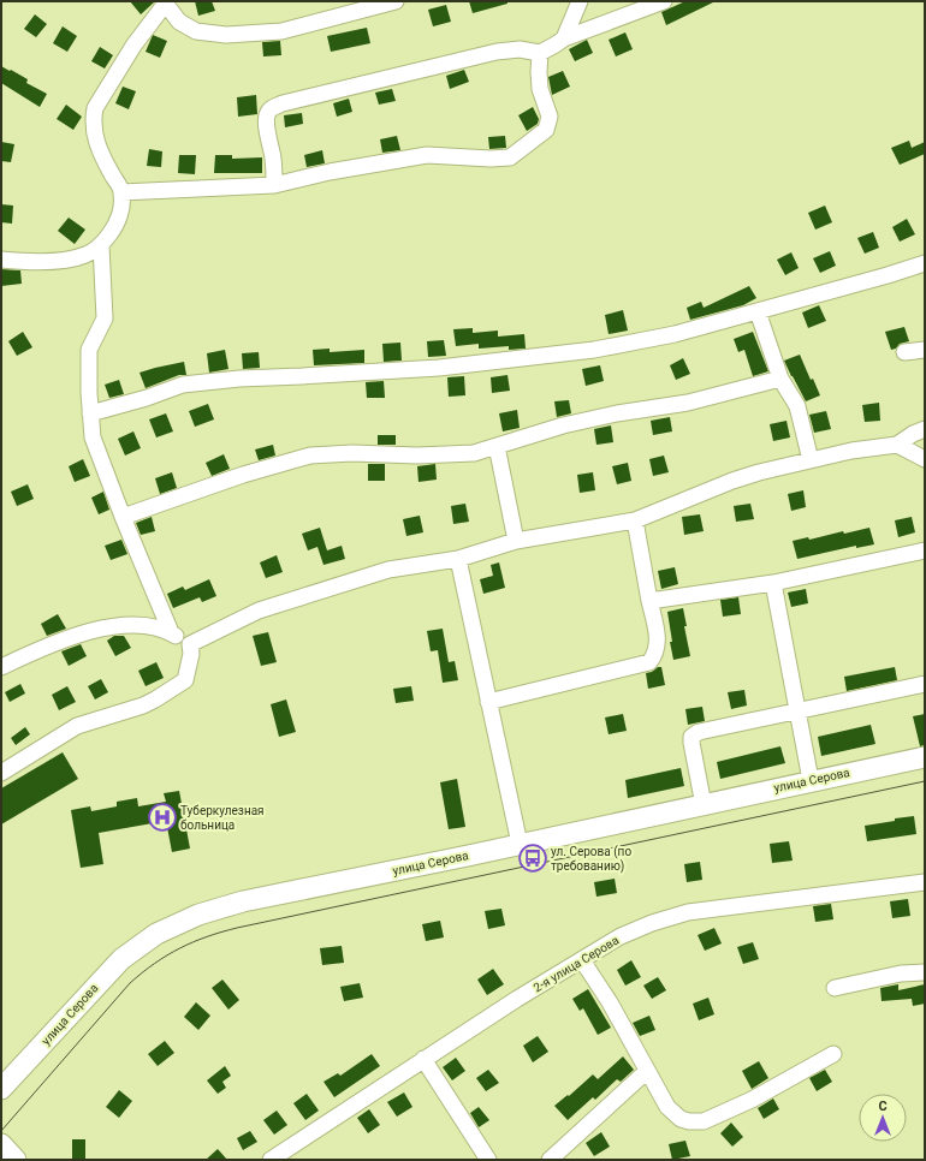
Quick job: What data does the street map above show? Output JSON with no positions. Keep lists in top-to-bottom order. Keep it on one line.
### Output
{"streets":{"main road":["улица Серова"],"street":["2-я улица Серова"]},"places":{"hospital":["Туберкулезная больница"],"bus stop":["ул. Серова (по требованию)"]},"north":"top"}
